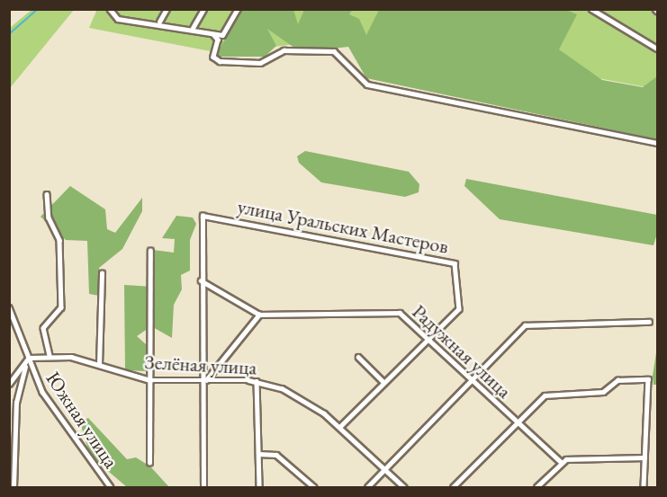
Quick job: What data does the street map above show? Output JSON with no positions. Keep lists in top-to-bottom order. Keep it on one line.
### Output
{"streets":{"street":["улица Уральских Мастеров","Радужная улица","Зелёная улица","Южная улица"]},"crossings":[["улица Уральских Мастеров","Радужная улица"],["Зелёная улица","Южная улица"]]}
